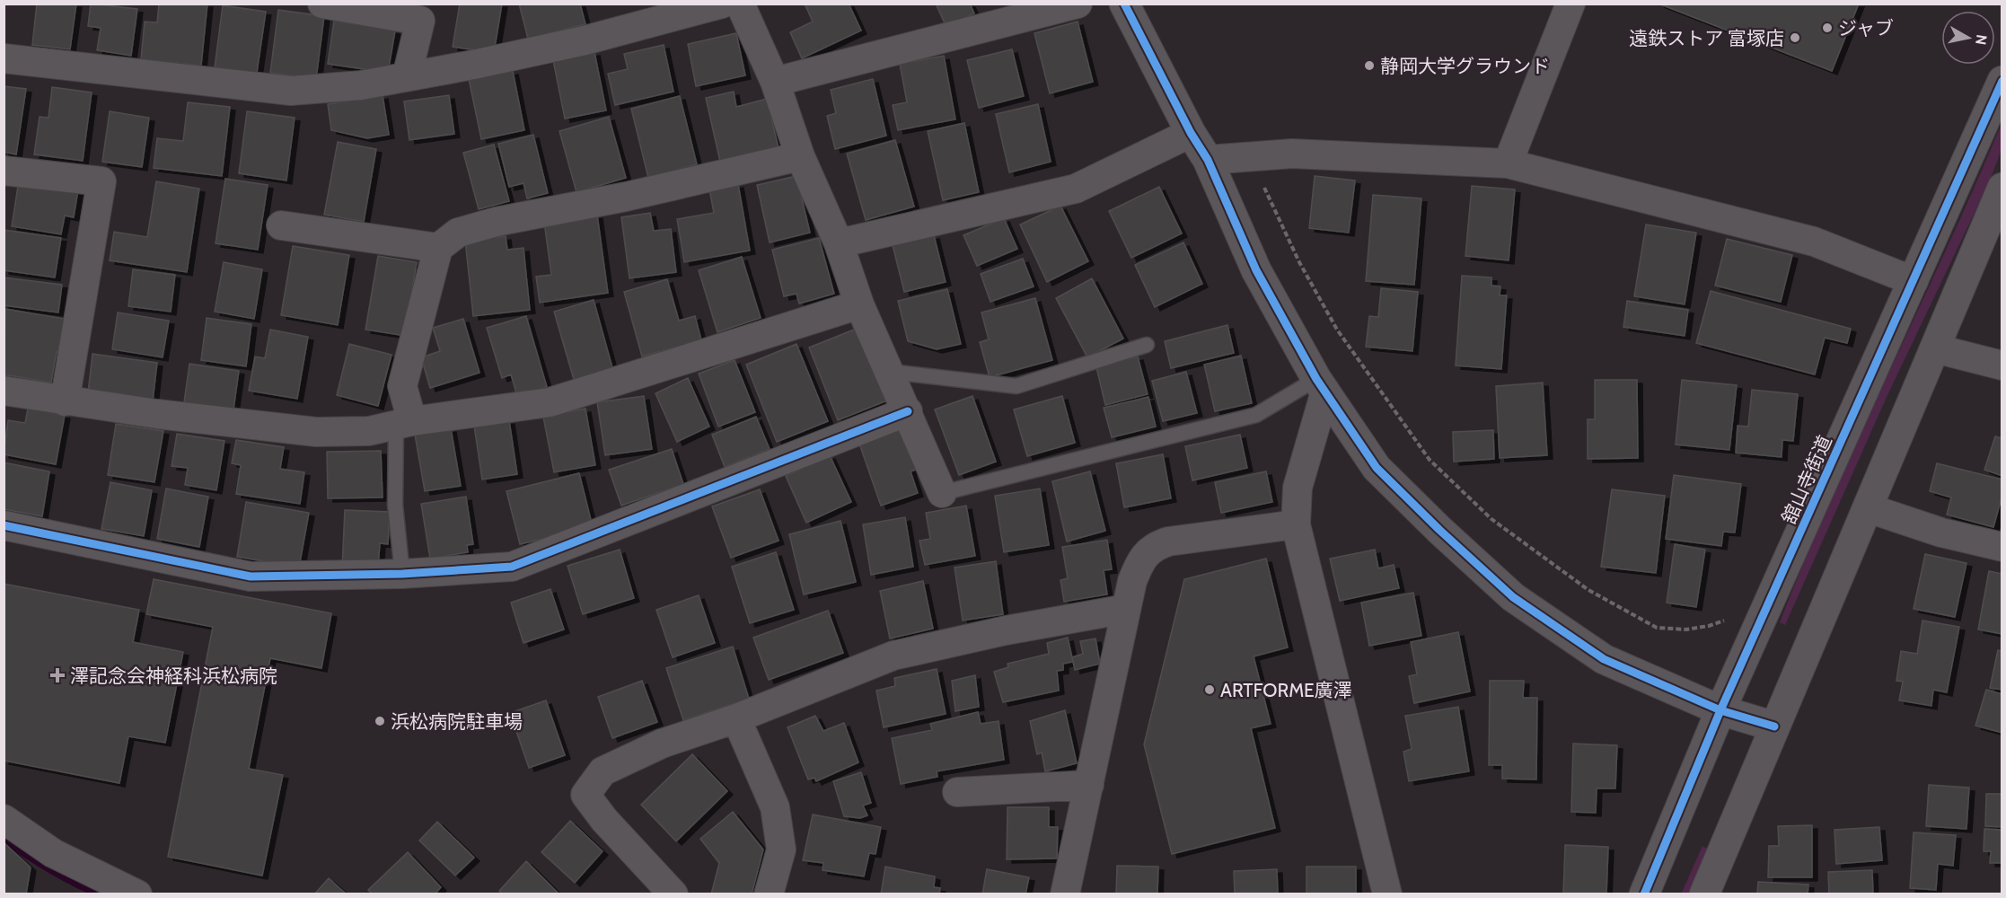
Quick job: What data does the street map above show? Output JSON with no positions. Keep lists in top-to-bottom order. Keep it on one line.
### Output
{"streets":{"street":["舘山寺街道"]},"places":{"other":["ジャブ","遠鉄ストア 富塚店","静岡大学グラウンド","ARTFORME廣澤","浜松病院駐車場"],"health":["澤記念会神経科浜松病院"]},"north":"right"}
